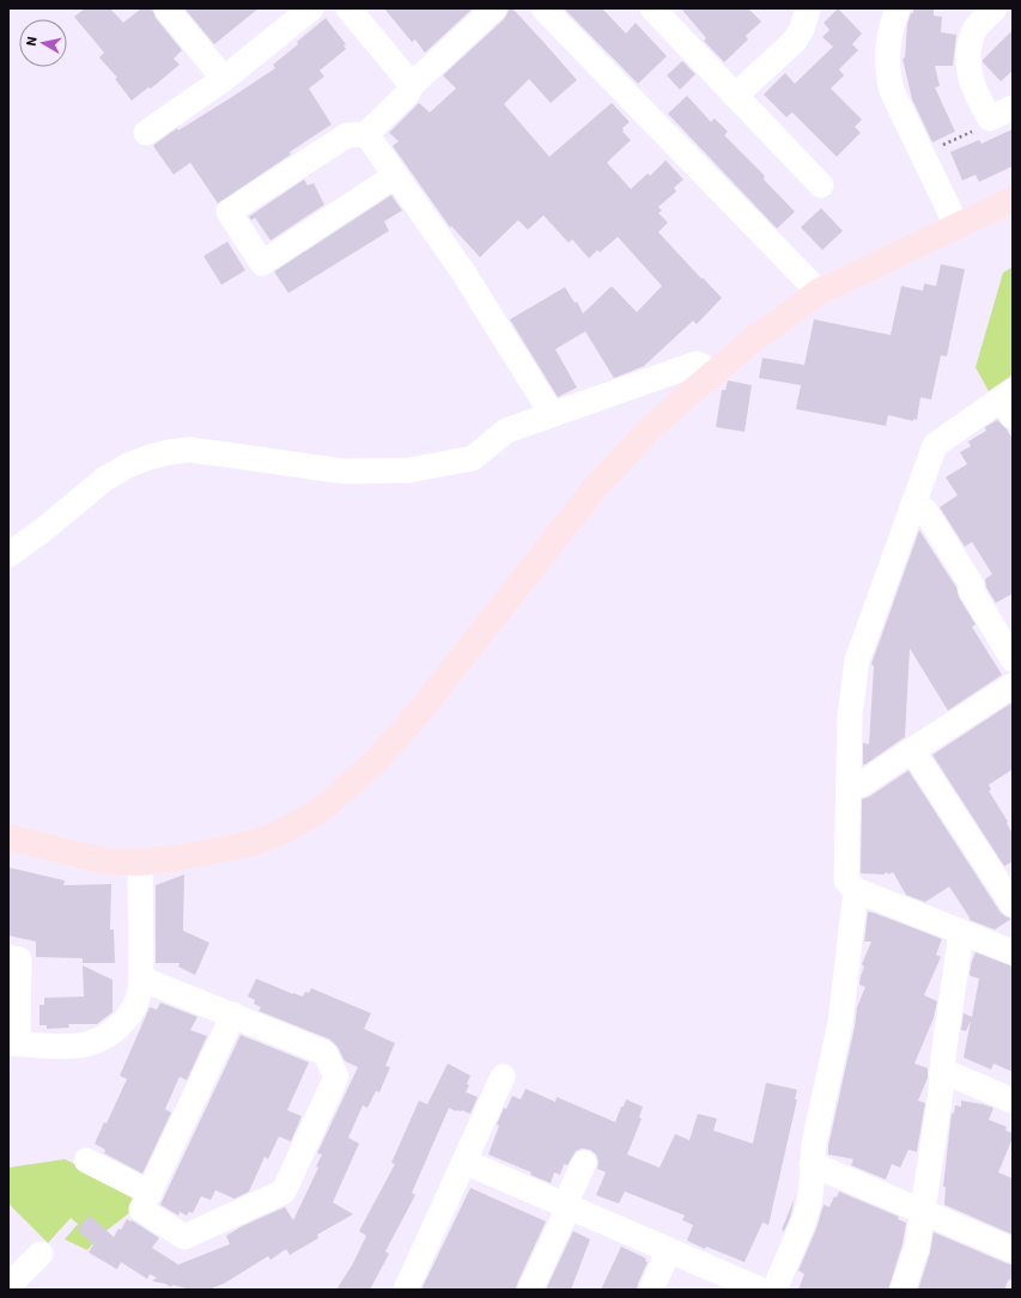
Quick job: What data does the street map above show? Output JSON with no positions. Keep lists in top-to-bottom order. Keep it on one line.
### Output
{"north":"left"}
